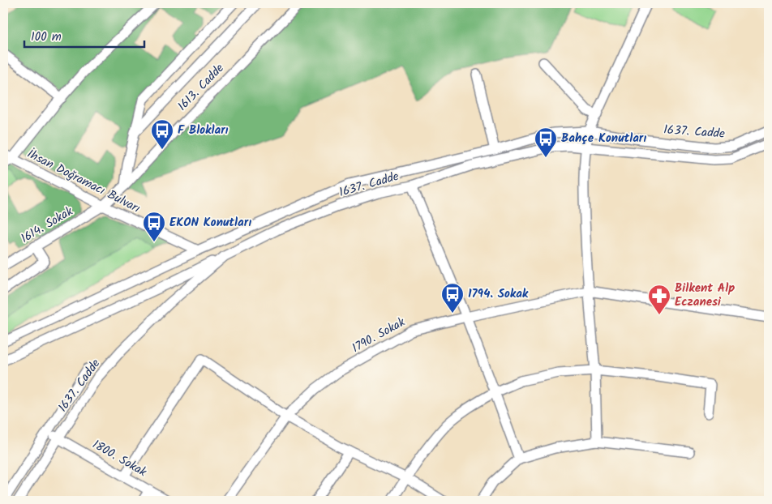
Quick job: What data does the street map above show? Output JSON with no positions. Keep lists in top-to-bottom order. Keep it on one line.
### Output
{"streets":{"street":["1613. Cadde","1637. Cadde","İhsan Doğramacı Bulvarı","1614. Sokak","1790. Sokak","1800. Sokak"]},"crossings":[["1613. Cadde","İhsan Doğramacı Bulvarı"],["1613. Cadde","1614. Sokak"],["1637. Cadde","İhsan Doğramacı Bulvarı"],["1637. Cadde","1800. Sokak"],["İhsan Doğramacı Bulvarı","1614. Sokak"]],"places":{"bus stop":["F Blokları","Bahçe Konutları","EKON Konutları","1794. Sokak"],"pharmacy":["Bilkent Alp Eczanesi"]},"scale_bar":"100 m"}
